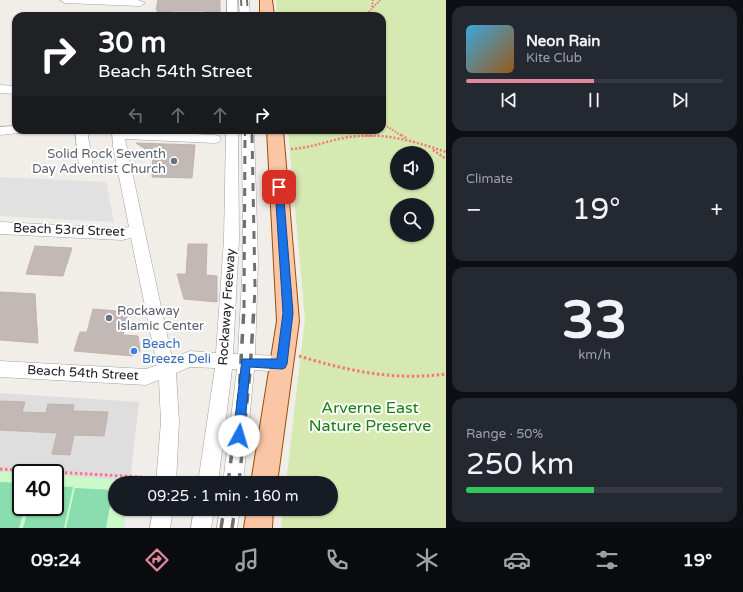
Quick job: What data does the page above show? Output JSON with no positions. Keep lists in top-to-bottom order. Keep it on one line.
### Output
{"streets":{"street":["Beach 53rd Street","Rockaway Freeway","Beach 54th Street"]},"crossings":[["Rockaway Freeway","Beach 54th Street"]],"parks":["Arverne East Nature Preserve"],"places":["Solid Rock Seventh Day Adventist Church","Rockaway Islamic Center","Beach Breeze Deli"],"page":{"turn":["30 m","Beach 54th Street"],"song":["Neon Rain","Kite Club"],"tile":["Climate",["33","km/h"],["Range · 50%","250 km"]],"heat":["−","19°","+"],"limit":"40","trip":"09:25 · 1 min · 160 m","tabs":["09:24","19°"]}}
